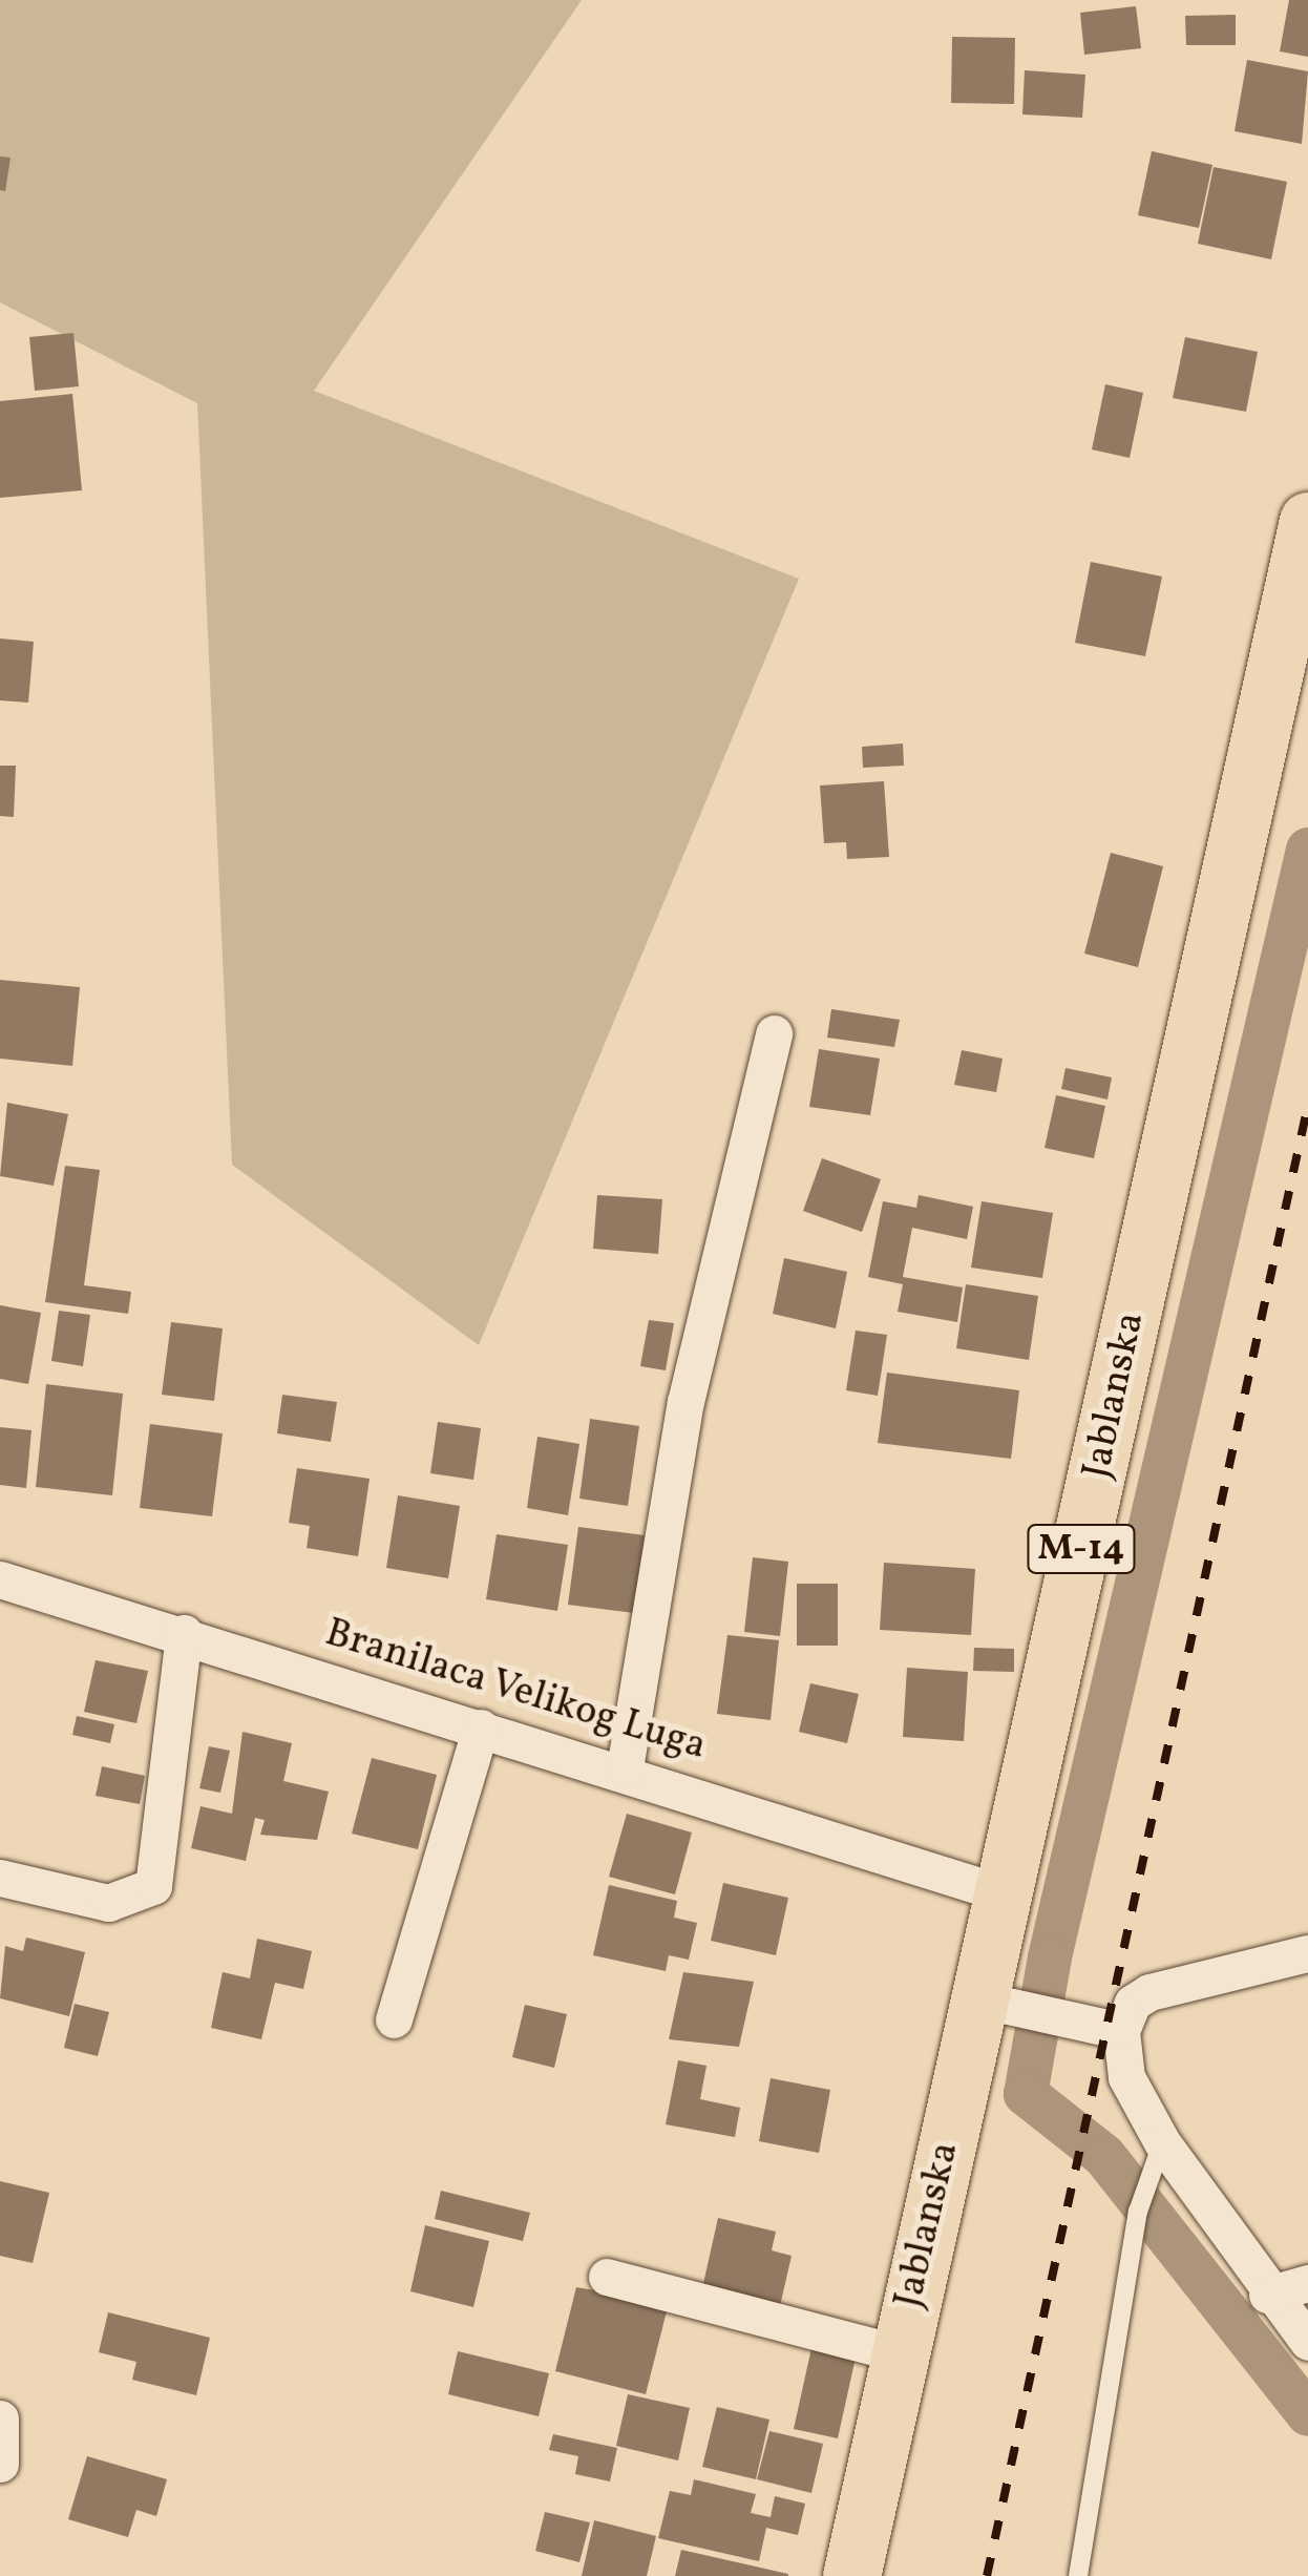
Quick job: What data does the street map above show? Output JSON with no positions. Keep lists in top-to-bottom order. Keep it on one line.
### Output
{"streets":{"main road":["Jablanska","M-14"],"street":["Branilaca Velikog Luga"]},"crossings":[["Jablanska","Branilaca Velikog Luga"]]}
